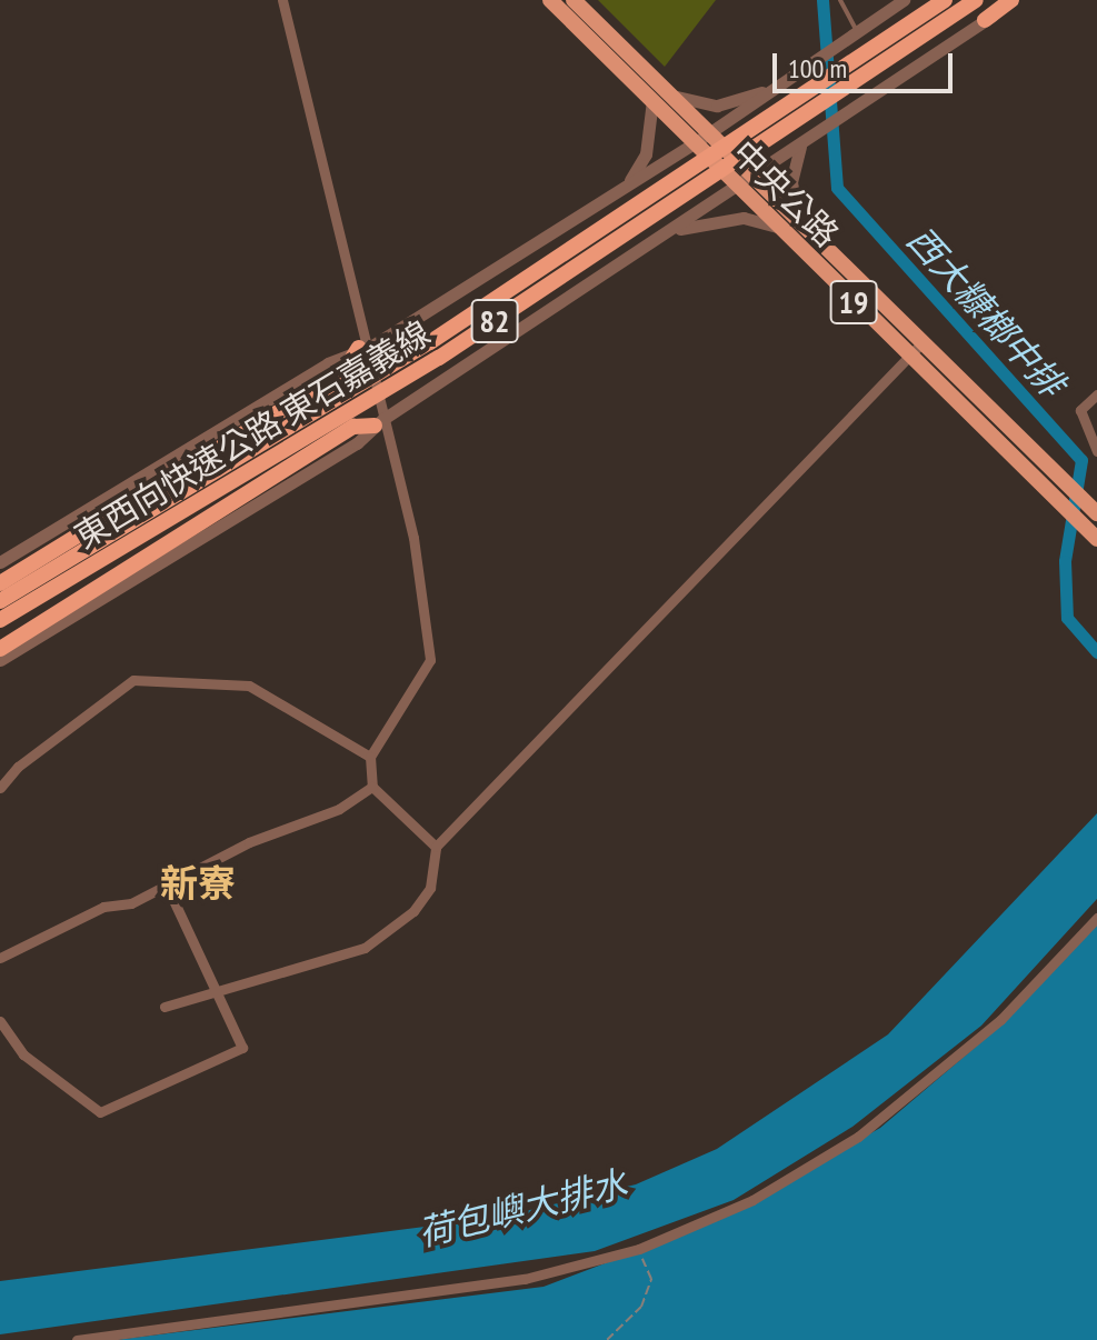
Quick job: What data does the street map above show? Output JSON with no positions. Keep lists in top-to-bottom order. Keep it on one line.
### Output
{"streets":{"highway":["82","東西向快速公路 東石嘉義線"],"main road":["中央公路","19"]},"districts":["新寮"],"water":["西大糠榔中排","荷包嶼大排水"],"scale_bar":"100 m"}
